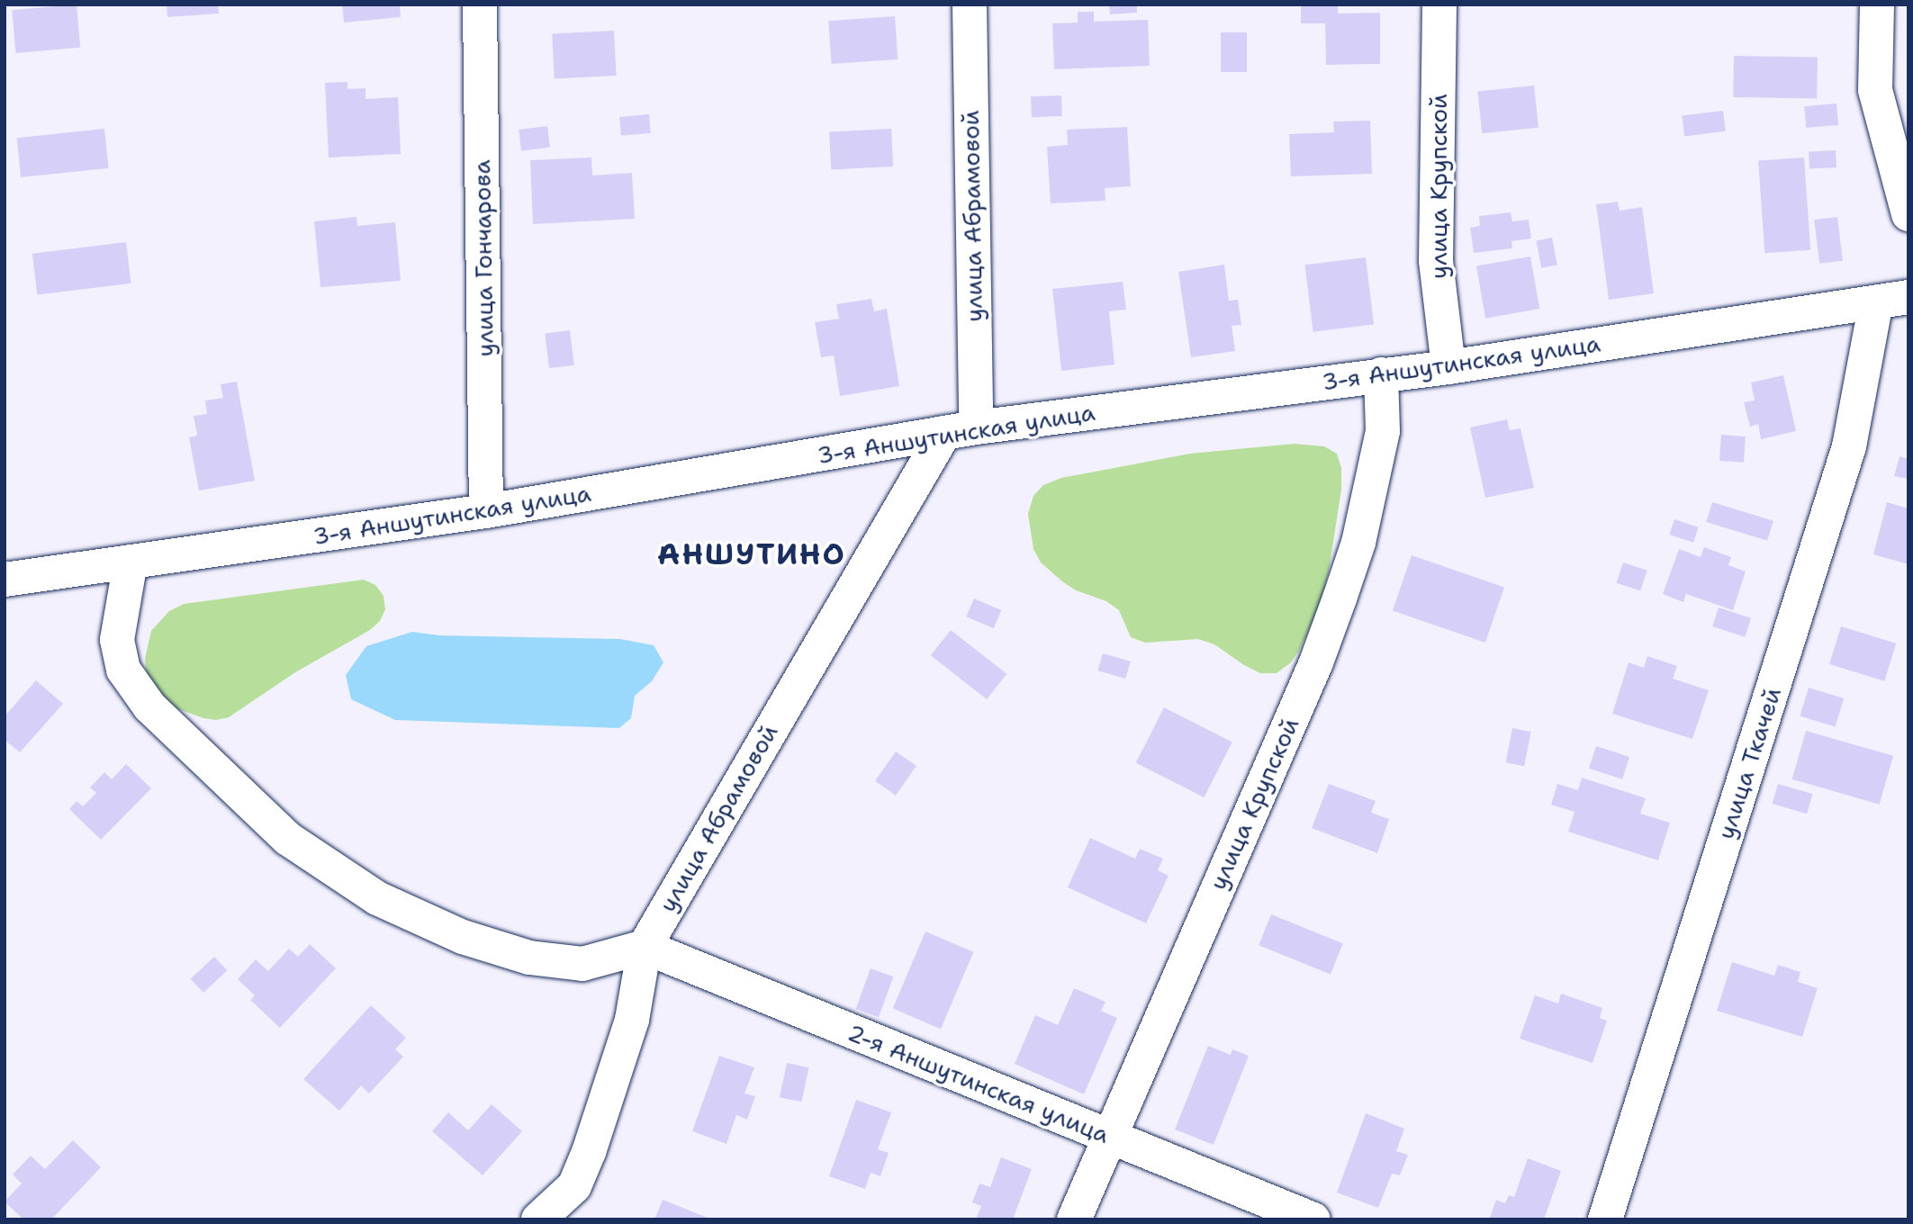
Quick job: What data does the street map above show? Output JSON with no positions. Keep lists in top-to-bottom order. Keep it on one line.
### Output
{"streets":{"street":["улица Крупской","улица Абрамовой","улица Гончарова","3-я Аншутинская улица","улица Ткачей","2-я Аншутинская улица"]},"crossings":[["улица Крупской","3-я Аншутинская улица"],["улица Крупской","2-я Аншутинская улица"],["улица Абрамовой","3-я Аншутинская улица"],["улица Абрамовой","2-я Аншутинская улица"],["улица Гончарова","3-я Аншутинская улица"],["3-я Аншутинская улица","улица Ткачей"]],"districts":["АНШУТИНО"]}
